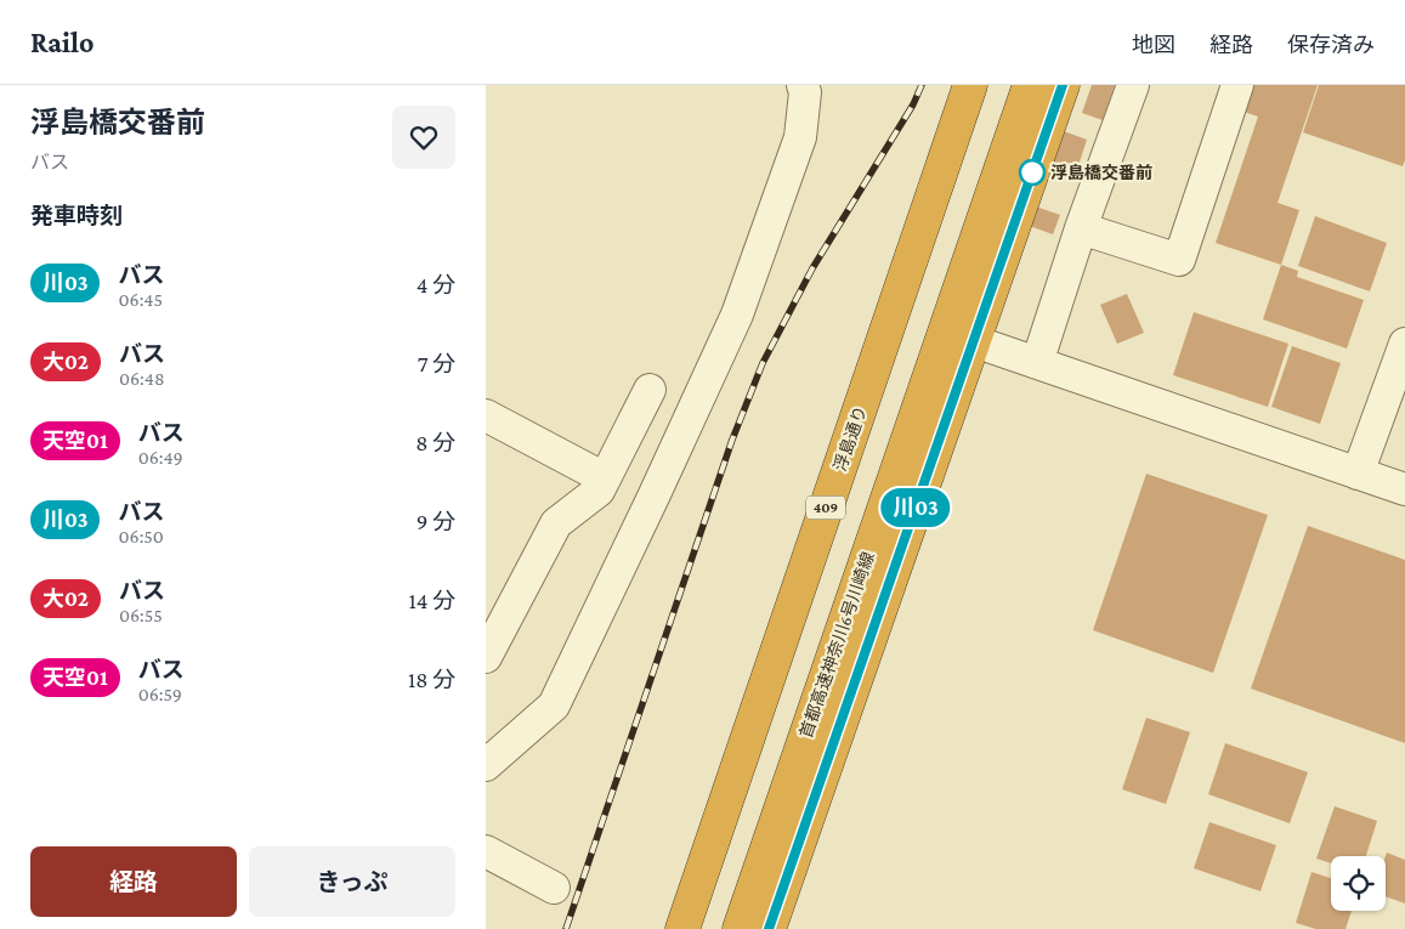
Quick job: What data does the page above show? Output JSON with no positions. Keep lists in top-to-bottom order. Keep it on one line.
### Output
{"streets":{"highway":["浮島通り","409","首都高速神奈川6号川崎線"]},"places":["浮島橋交番前"],"lines":["bus line 川03"],"page":{"header":"Railo","nav":["地図","経路","保存済み"],"heading":[["浮島橋交番前","バス"],"発車時刻"],"on_map":"川03","list":[{"mark":"川03","name":"バス","note":"06:45","value":"4 分"},{"mark":"大02","name":"バス","note":"06:48","value":"7 分"},{"mark":"天空01","name":"バス","note":"06:49","value":"8 分"},{"mark":"川03","name":"バス","note":"06:50","value":"9 分"},{"mark":"大02","name":"バス","note":"06:55","value":"14 分"},{"mark":"天空01","name":"バス","note":"06:59","value":"18 分"}],"buttons":["経路","きっぷ"]}}
